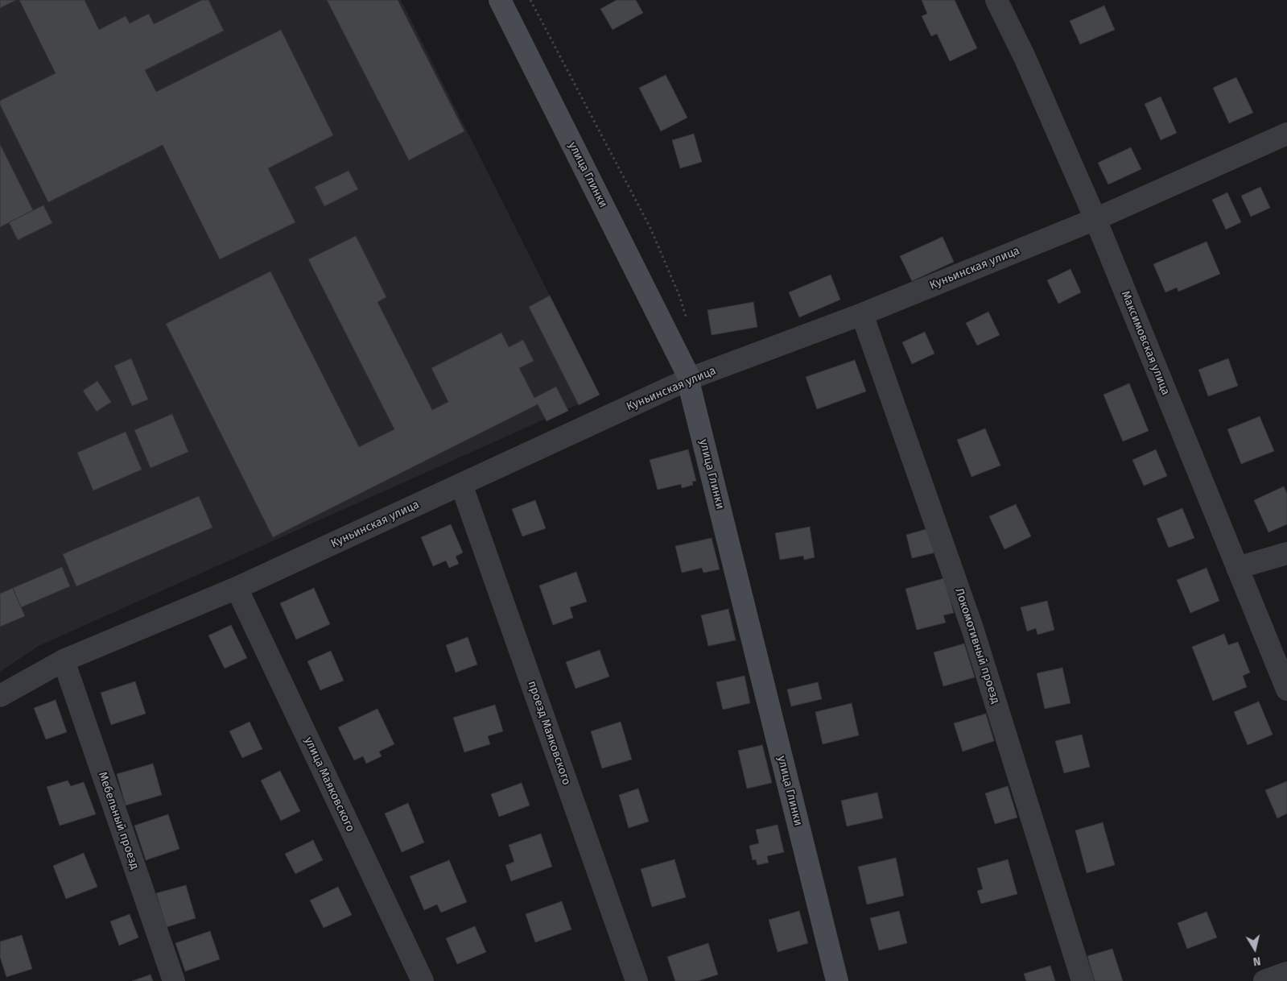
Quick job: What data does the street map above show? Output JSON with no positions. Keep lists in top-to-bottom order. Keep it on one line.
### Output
{"streets":{"street":["улица Глинки","Куньинская улица","Максимовская улица","Локомотивный проезд","проезд Маяковского","улица Маяковского","Мебельный проезд"]},"crossings":[["улица Глинки","Куньинская улица"],["Куньинская улица","Максимовская улица"],["Куньинская улица","Локомотивный проезд"],["Куньинская улица","проезд Маяковского"],["Куньинская улица","улица Маяковского"],["Куньинская улица","Мебельный проезд"]],"north":"bottom"}
